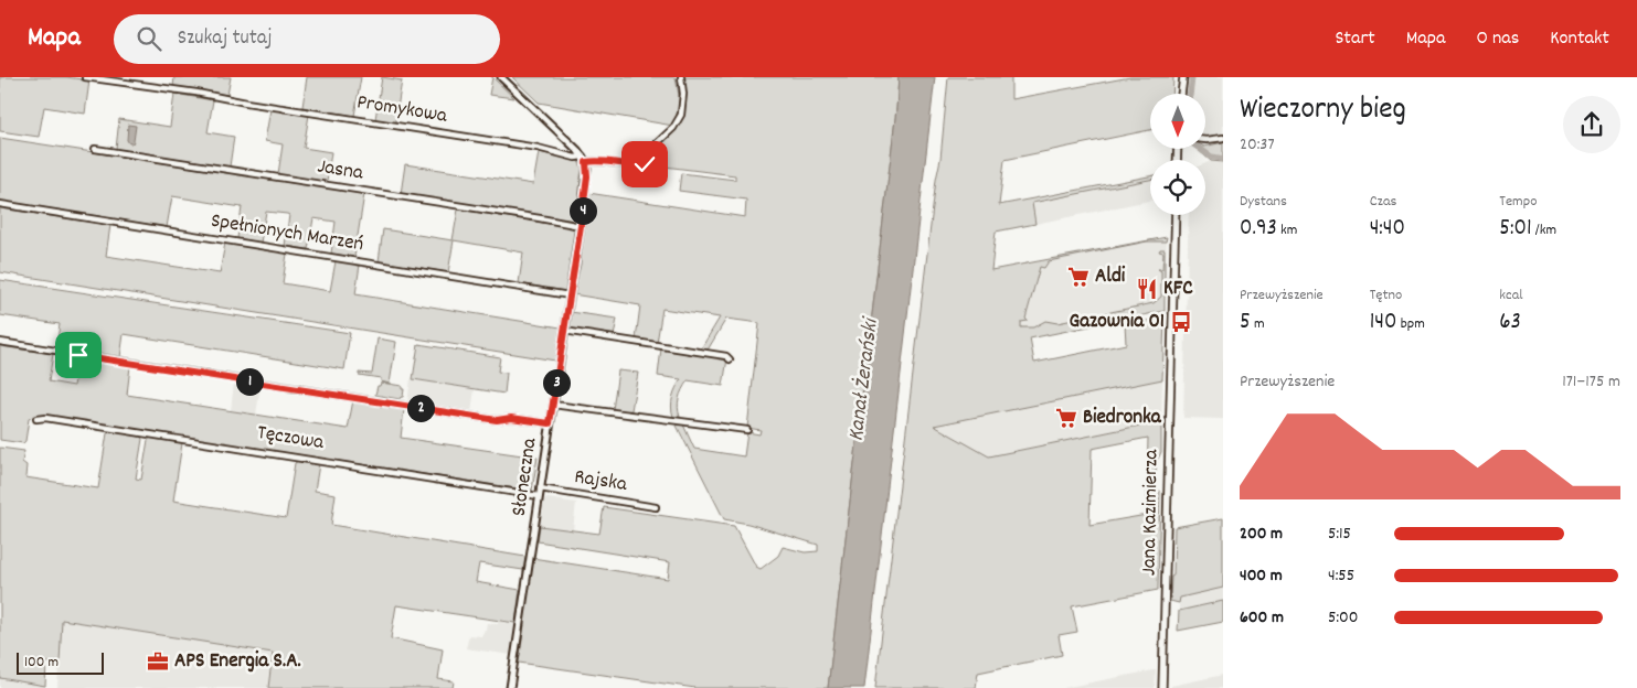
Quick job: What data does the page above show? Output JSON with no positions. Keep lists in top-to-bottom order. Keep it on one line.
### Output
{"streets":{"main road":["Jana Kazimierza"],"street":["Promykowa","Jasna","Spełnionych Marzeń","Tęczowa","Słoneczna","Rajska"]},"crossings":[["Promykowa","Słoneczna"],["Jasna","Słoneczna"],["Spełnionych Marzeń","Słoneczna"],["Tęczowa","Słoneczna"],["Słoneczna","Rajska"]],"water":["Kanał Żerański"],"places":{"supermarket":["Aldi","Biedronka"],"restaurant":["KFC"],"bus stop":["Gazownia 01"],"office":["APS Energia S.A."]},"scale_bar":"100 m","north":"bottom","page":{"header":"Mapa","search":"Szukaj tutaj","nav":["Start","Mapa","O nas","Kontakt"],"heading":["Wieczorny bieg","20:37"],"stats":[["Dystans","0.93 km"],["Czas","4:40"],["Tempo","5:01 /km"],["Przewyższenie","5 m"],["Tętno","140 bpm"],["kcal","63"]],"pins":["4","1","3","2"],"chart":["Przewyższenie","171–175 m"],"list":[{"name":"200 m","note":"5:15"},{"name":"400 m","note":"4:55"},{"name":"600 m","note":"5:00"}],"scale":"100 m"}}
